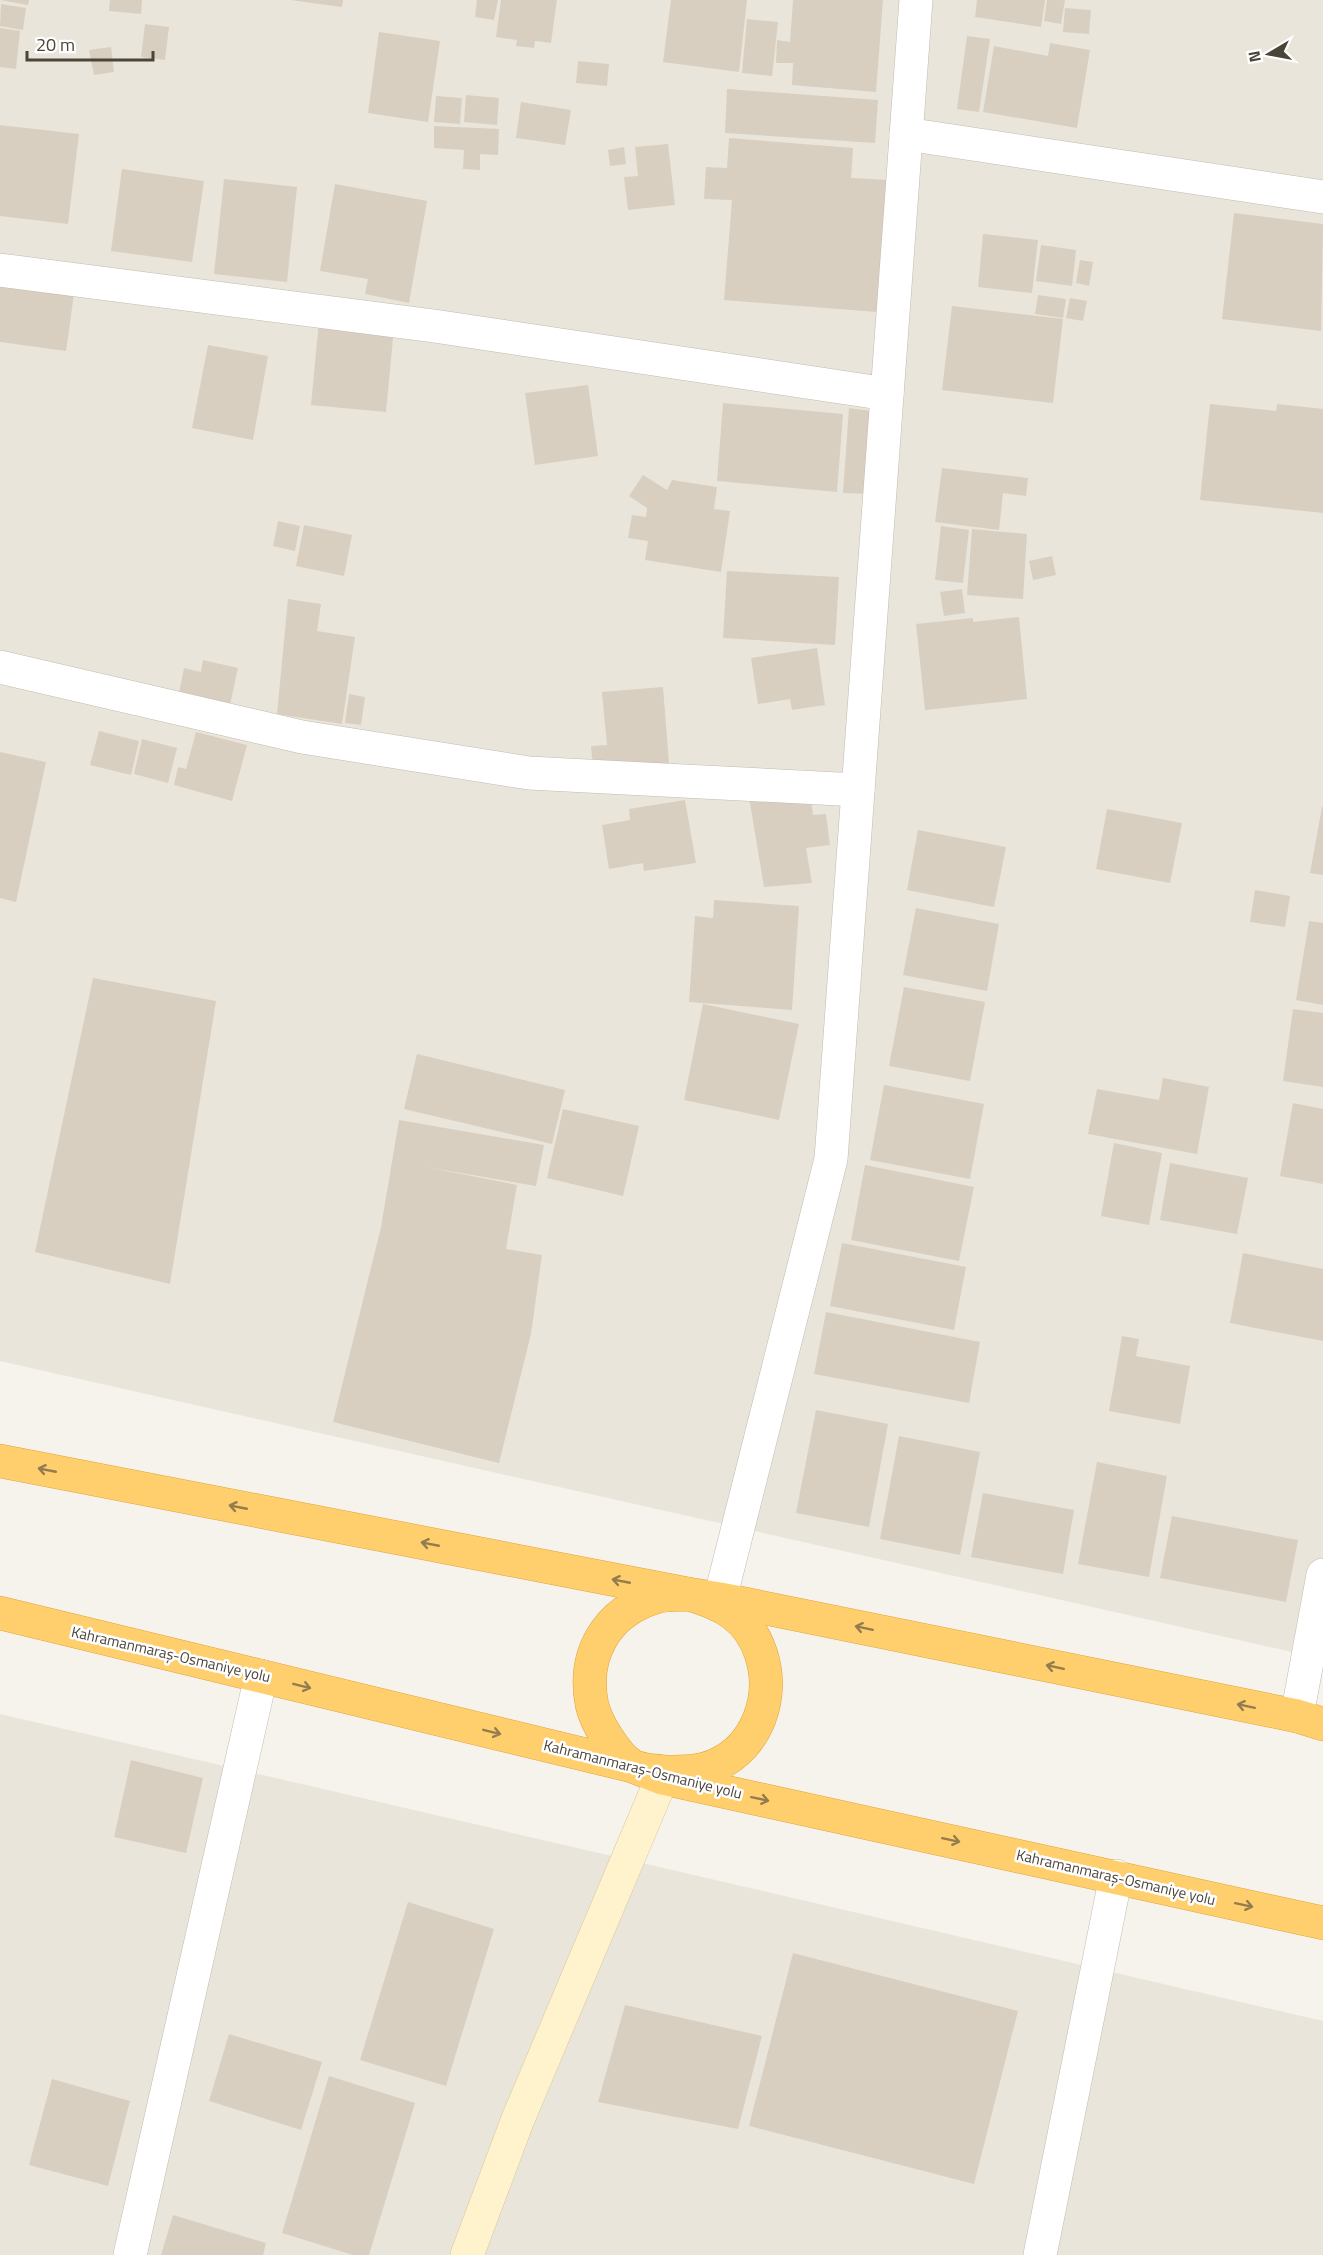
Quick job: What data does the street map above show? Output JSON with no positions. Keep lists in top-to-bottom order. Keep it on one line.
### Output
{"streets":{"highway":["Kahramanmaraş-Osmaniye yolu"]},"scale_bar":"20 m","north":"left"}
